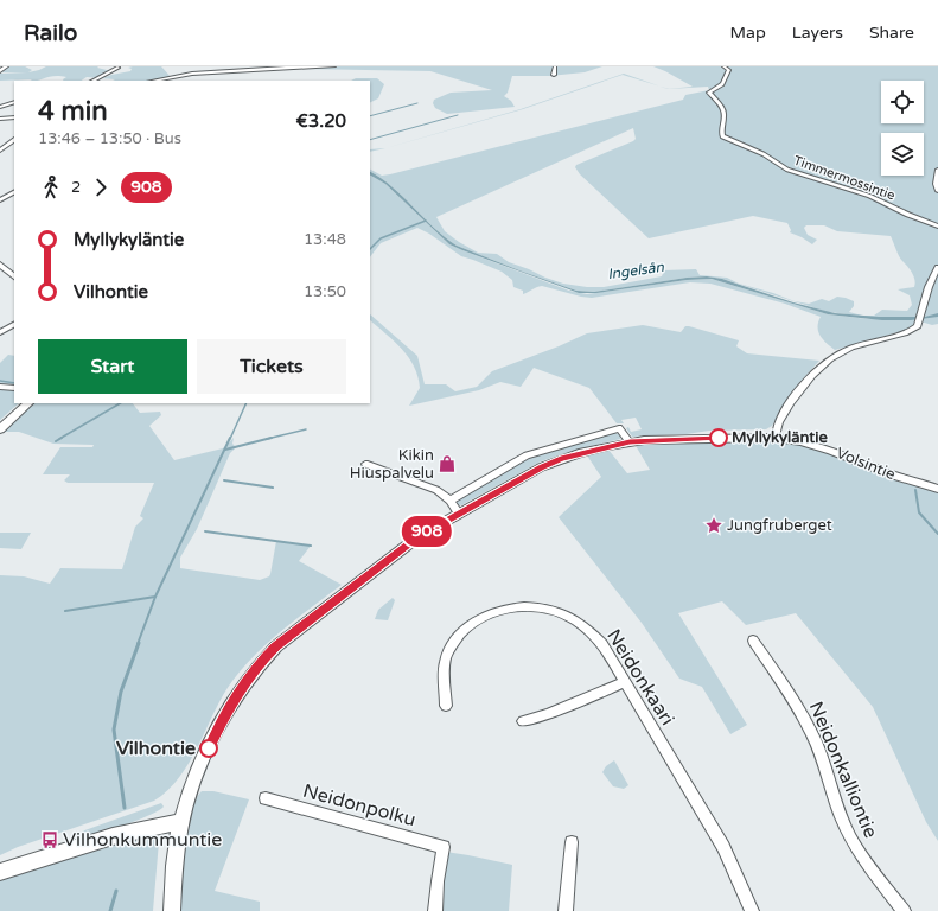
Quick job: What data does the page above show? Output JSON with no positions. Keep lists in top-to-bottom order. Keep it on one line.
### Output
{"streets":{"street":["Timmermossintie","Volsintie","Neidonkaari","Neidonkalliontie","Neidonpolku"]},"water":["Ingelsån"],"places":{"other":["Myllykyläntie","Vilhontie"],"shop":["Kikin Hiuspalvelu"],"place":["Jungfruberget"],"bus stop":["Vilhonkummuntie"]},"lines":["bus line 908"],"page":{"header":"Railo","nav":["Map","Layers","Share"],"on_map":"908","heading":["4 min","13:46 – 13:50 · Bus","€3.20"],"legs":["2","908"],"list":[{"name":"Myllykyläntie","value":"13:48"},{"name":"Vilhontie","value":"13:50"}],"buttons":["Start","Tickets"]}}
